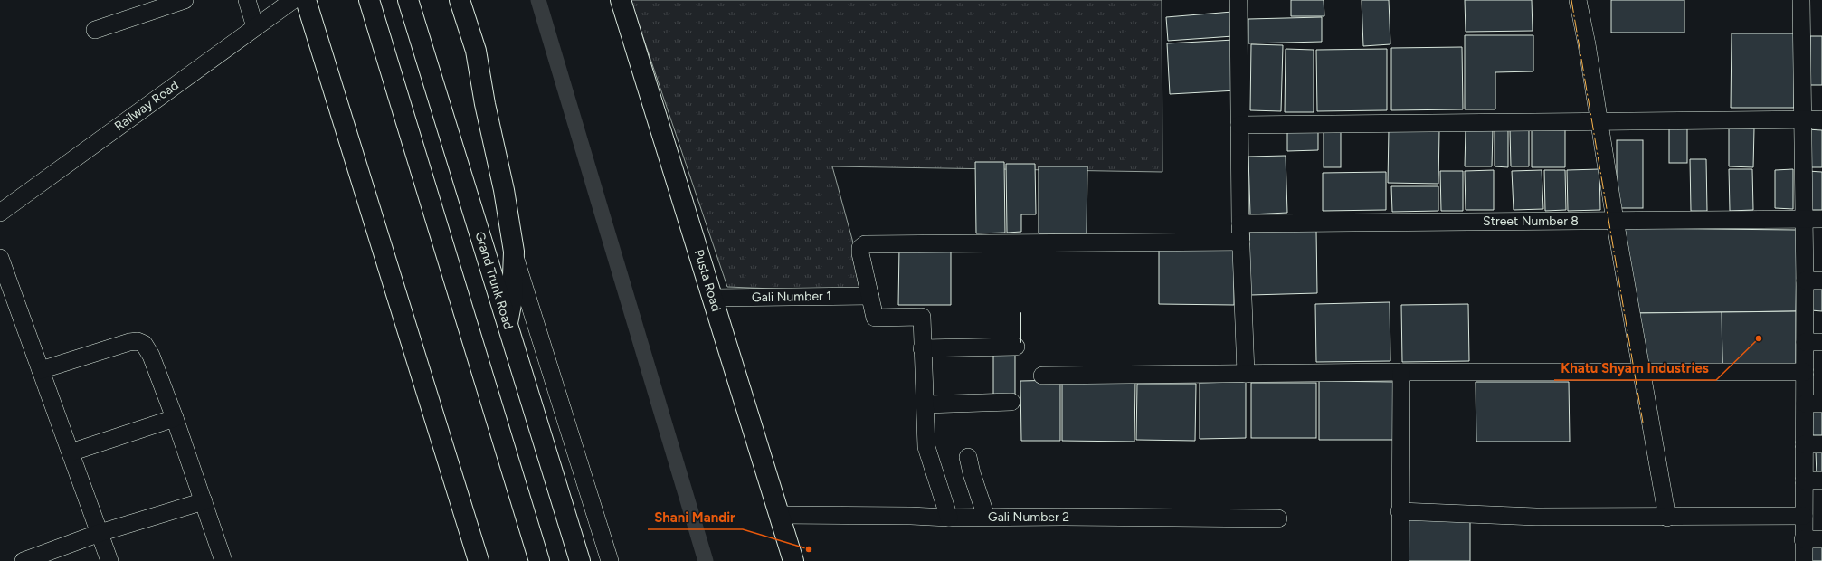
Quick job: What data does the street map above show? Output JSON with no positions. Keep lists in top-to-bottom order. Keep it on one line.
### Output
{"streets":{"main road":["Grand Trunk Road","Pusta Road"],"street":["Railway Road","Street Number 8","Gali Number 1","Gali Number 2"]},"crossings":[["Pusta Road","Gali Number 1"],["Pusta Road","Gali Number 2"]],"places":["Khatu Shyam Industries","Shani Mandir"]}
